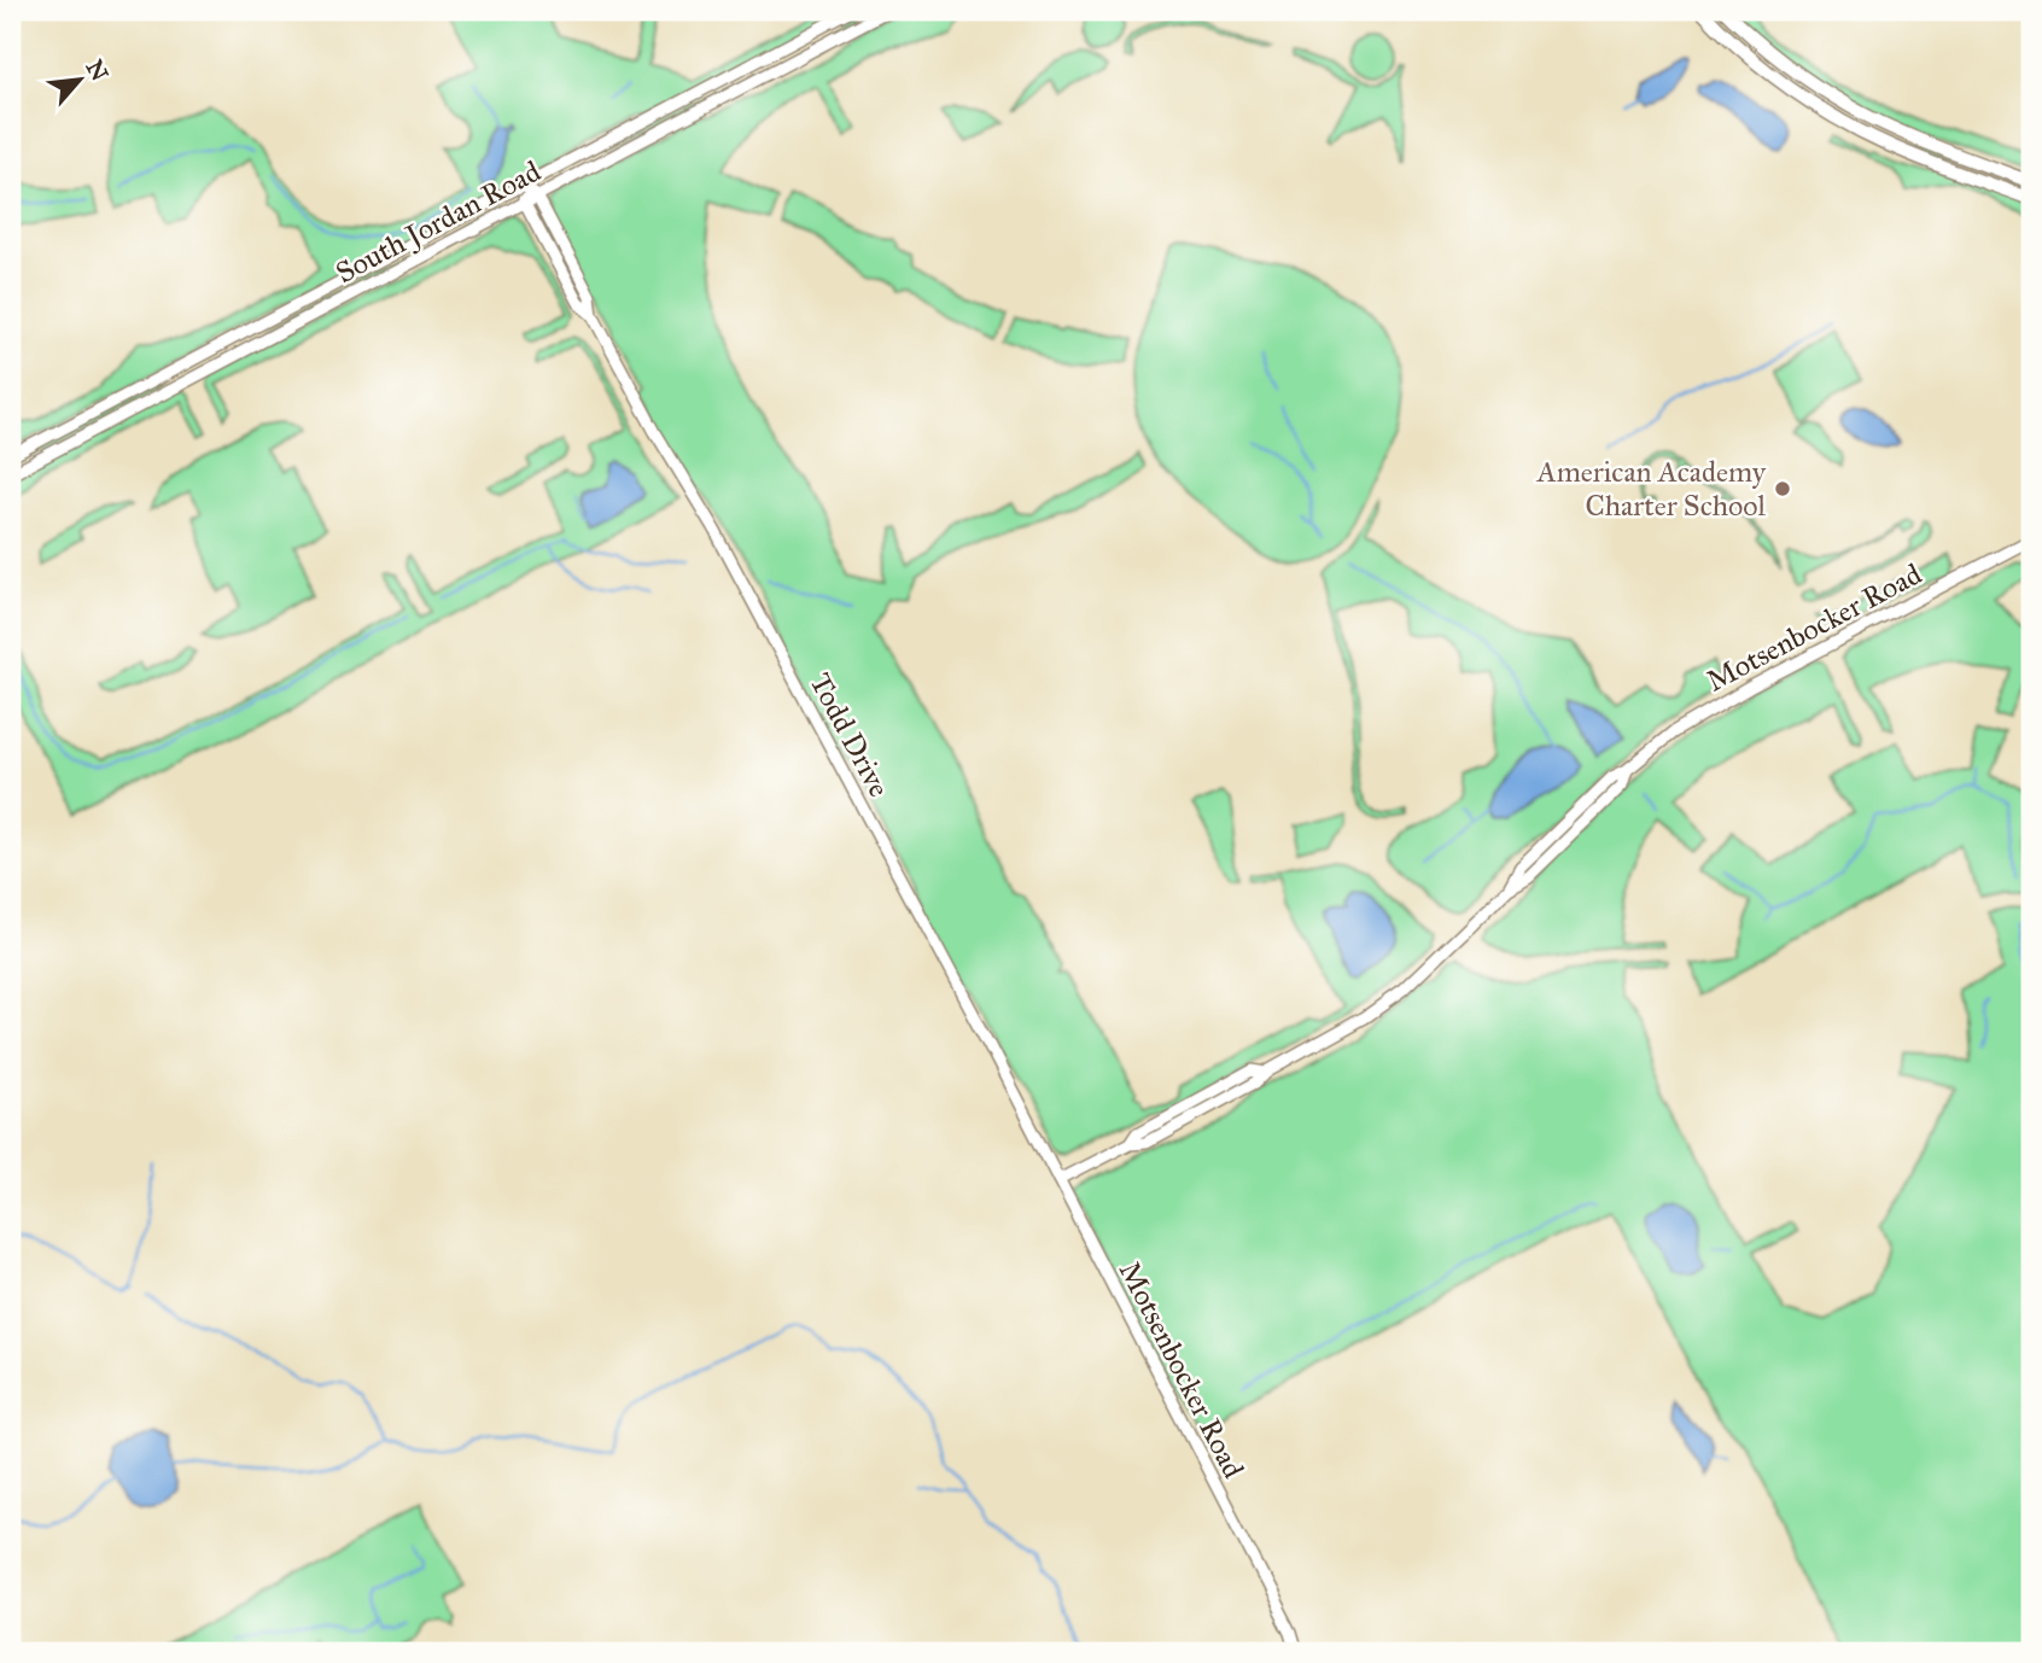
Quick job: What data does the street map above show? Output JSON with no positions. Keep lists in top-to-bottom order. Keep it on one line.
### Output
{"streets":{"main road":["South Jordan Road","Motsenbocker Road","Todd Drive"]},"crossings":[["South Jordan Road","Todd Drive"],["Motsenbocker Road","Todd Drive"]],"places":["American Academy Charter School"],"north":"top right"}
